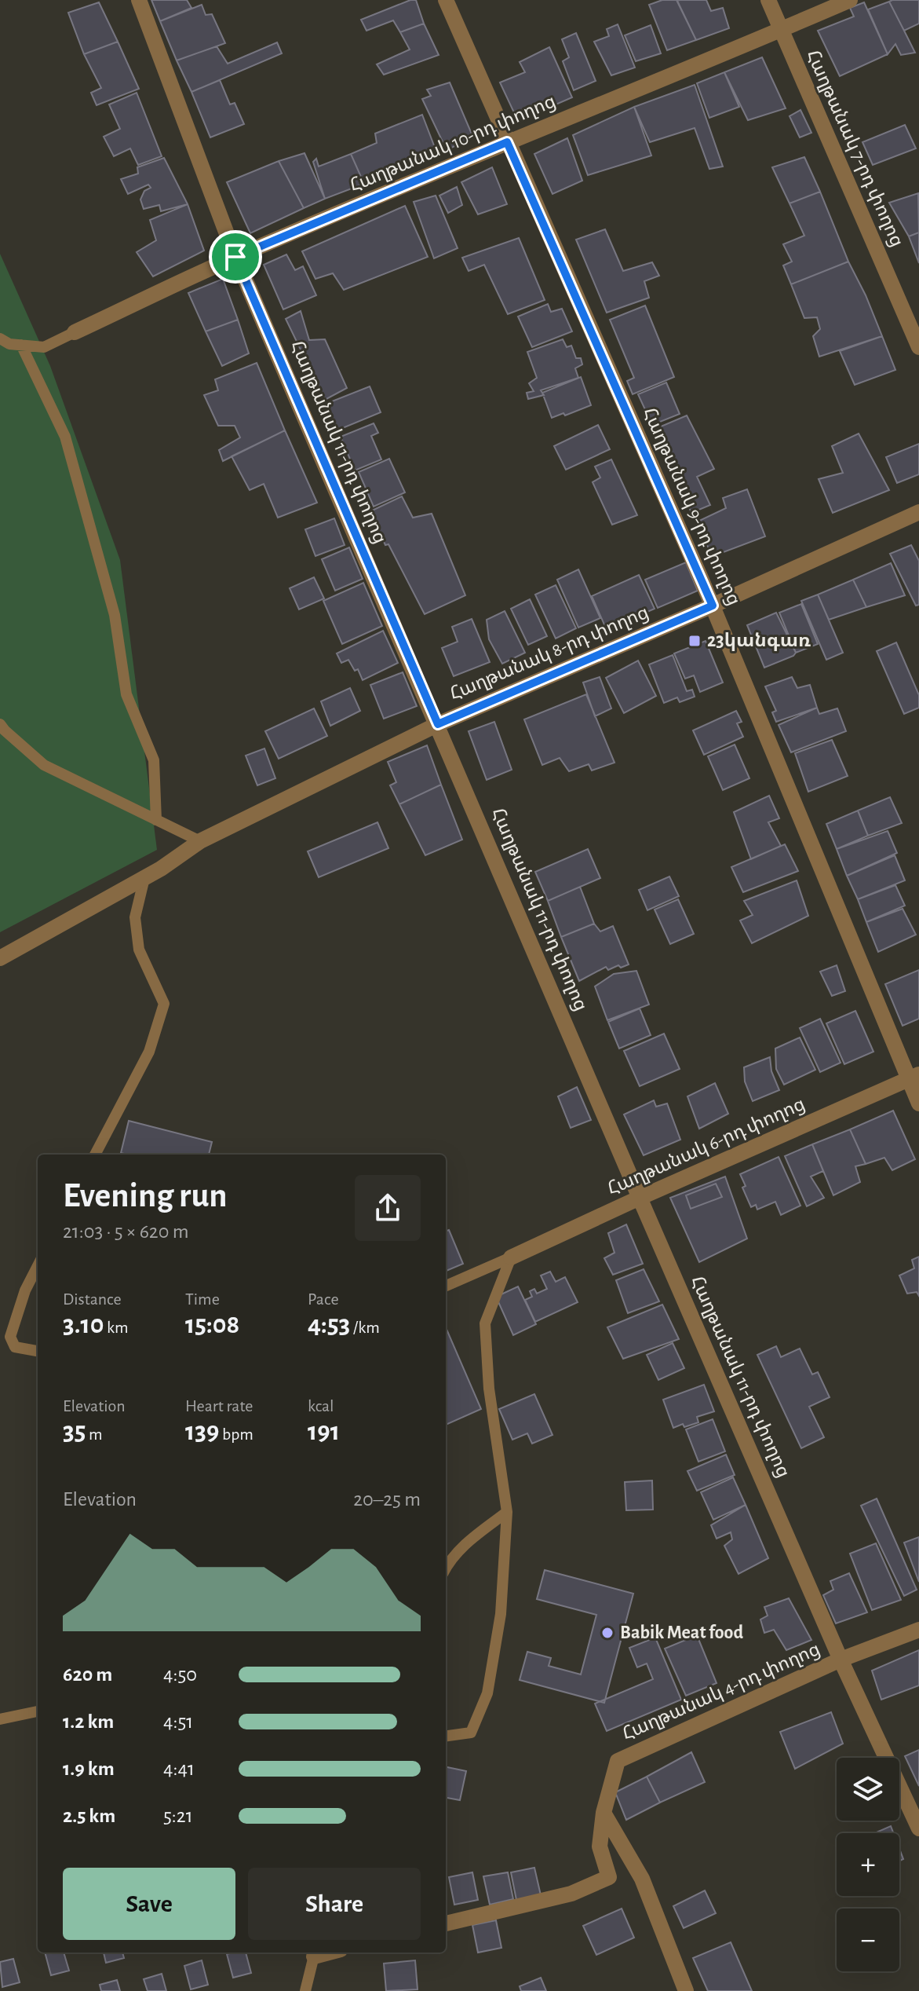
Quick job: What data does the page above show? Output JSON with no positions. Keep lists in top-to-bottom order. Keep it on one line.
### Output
{"streets":{"street":["Հաղթանակ 10-րդ փողոց","Հաղթանակ 7-րդ փողոց","Հաղթանակ 11-րդ փողոց","Հաղթանակ 9-րդ փողոց","Հաղթանակ 8-րդ փողոց","Հաղթանակ 6-րդ փողոց","Հաղթանակ 4-րդ փողոց"]},"crossings":[["Հաղթանակ 10-րդ փողոց","Հաղթանակ 7-րդ փողոց"],["Հաղթանակ 10-րդ փողոց","Հաղթանակ 11-րդ փողոց"],["Հաղթանակ 10-րդ փողոց","Հաղթանակ 9-րդ փողոց"],["Հաղթանակ 11-րդ փողոց","Հաղթանակ 8-րդ փողոց"],["Հաղթանակ 11-րդ փողոց","Հաղթանակ 6-րդ փողոց"],["Հաղթանակ 11-րդ փողոց","Հաղթանակ 4-րդ փողոց"],["Հաղթանակ 9-րդ փողոց","Հաղթանակ 8-րդ փողոց"],["Հաղթանակ 9-րդ փողոց","Հաղթանակ 6-րդ փողոց"]],"places":{"transit":["23կանգառ"],"other":["Babik Meat food"]},"page":{"heading":["Evening run","21:03 · 5 × 620 m"],"stats":[["Distance","3.10 km"],["Time","15:08"],["Pace","4:53 /km"],["Elevation","35 m"],["Heart rate","139 bpm"],["kcal","191"]],"chart":["Elevation","20–25 m"],"list":[{"name":"620 m","note":"4:50"},{"name":"1.2 km","note":"4:51"},{"name":"1.9 km","note":"4:41"},{"name":"2.5 km","note":"5:21"}],"map_buttons":["+","−"],"buttons":["Save","Share"]}}
